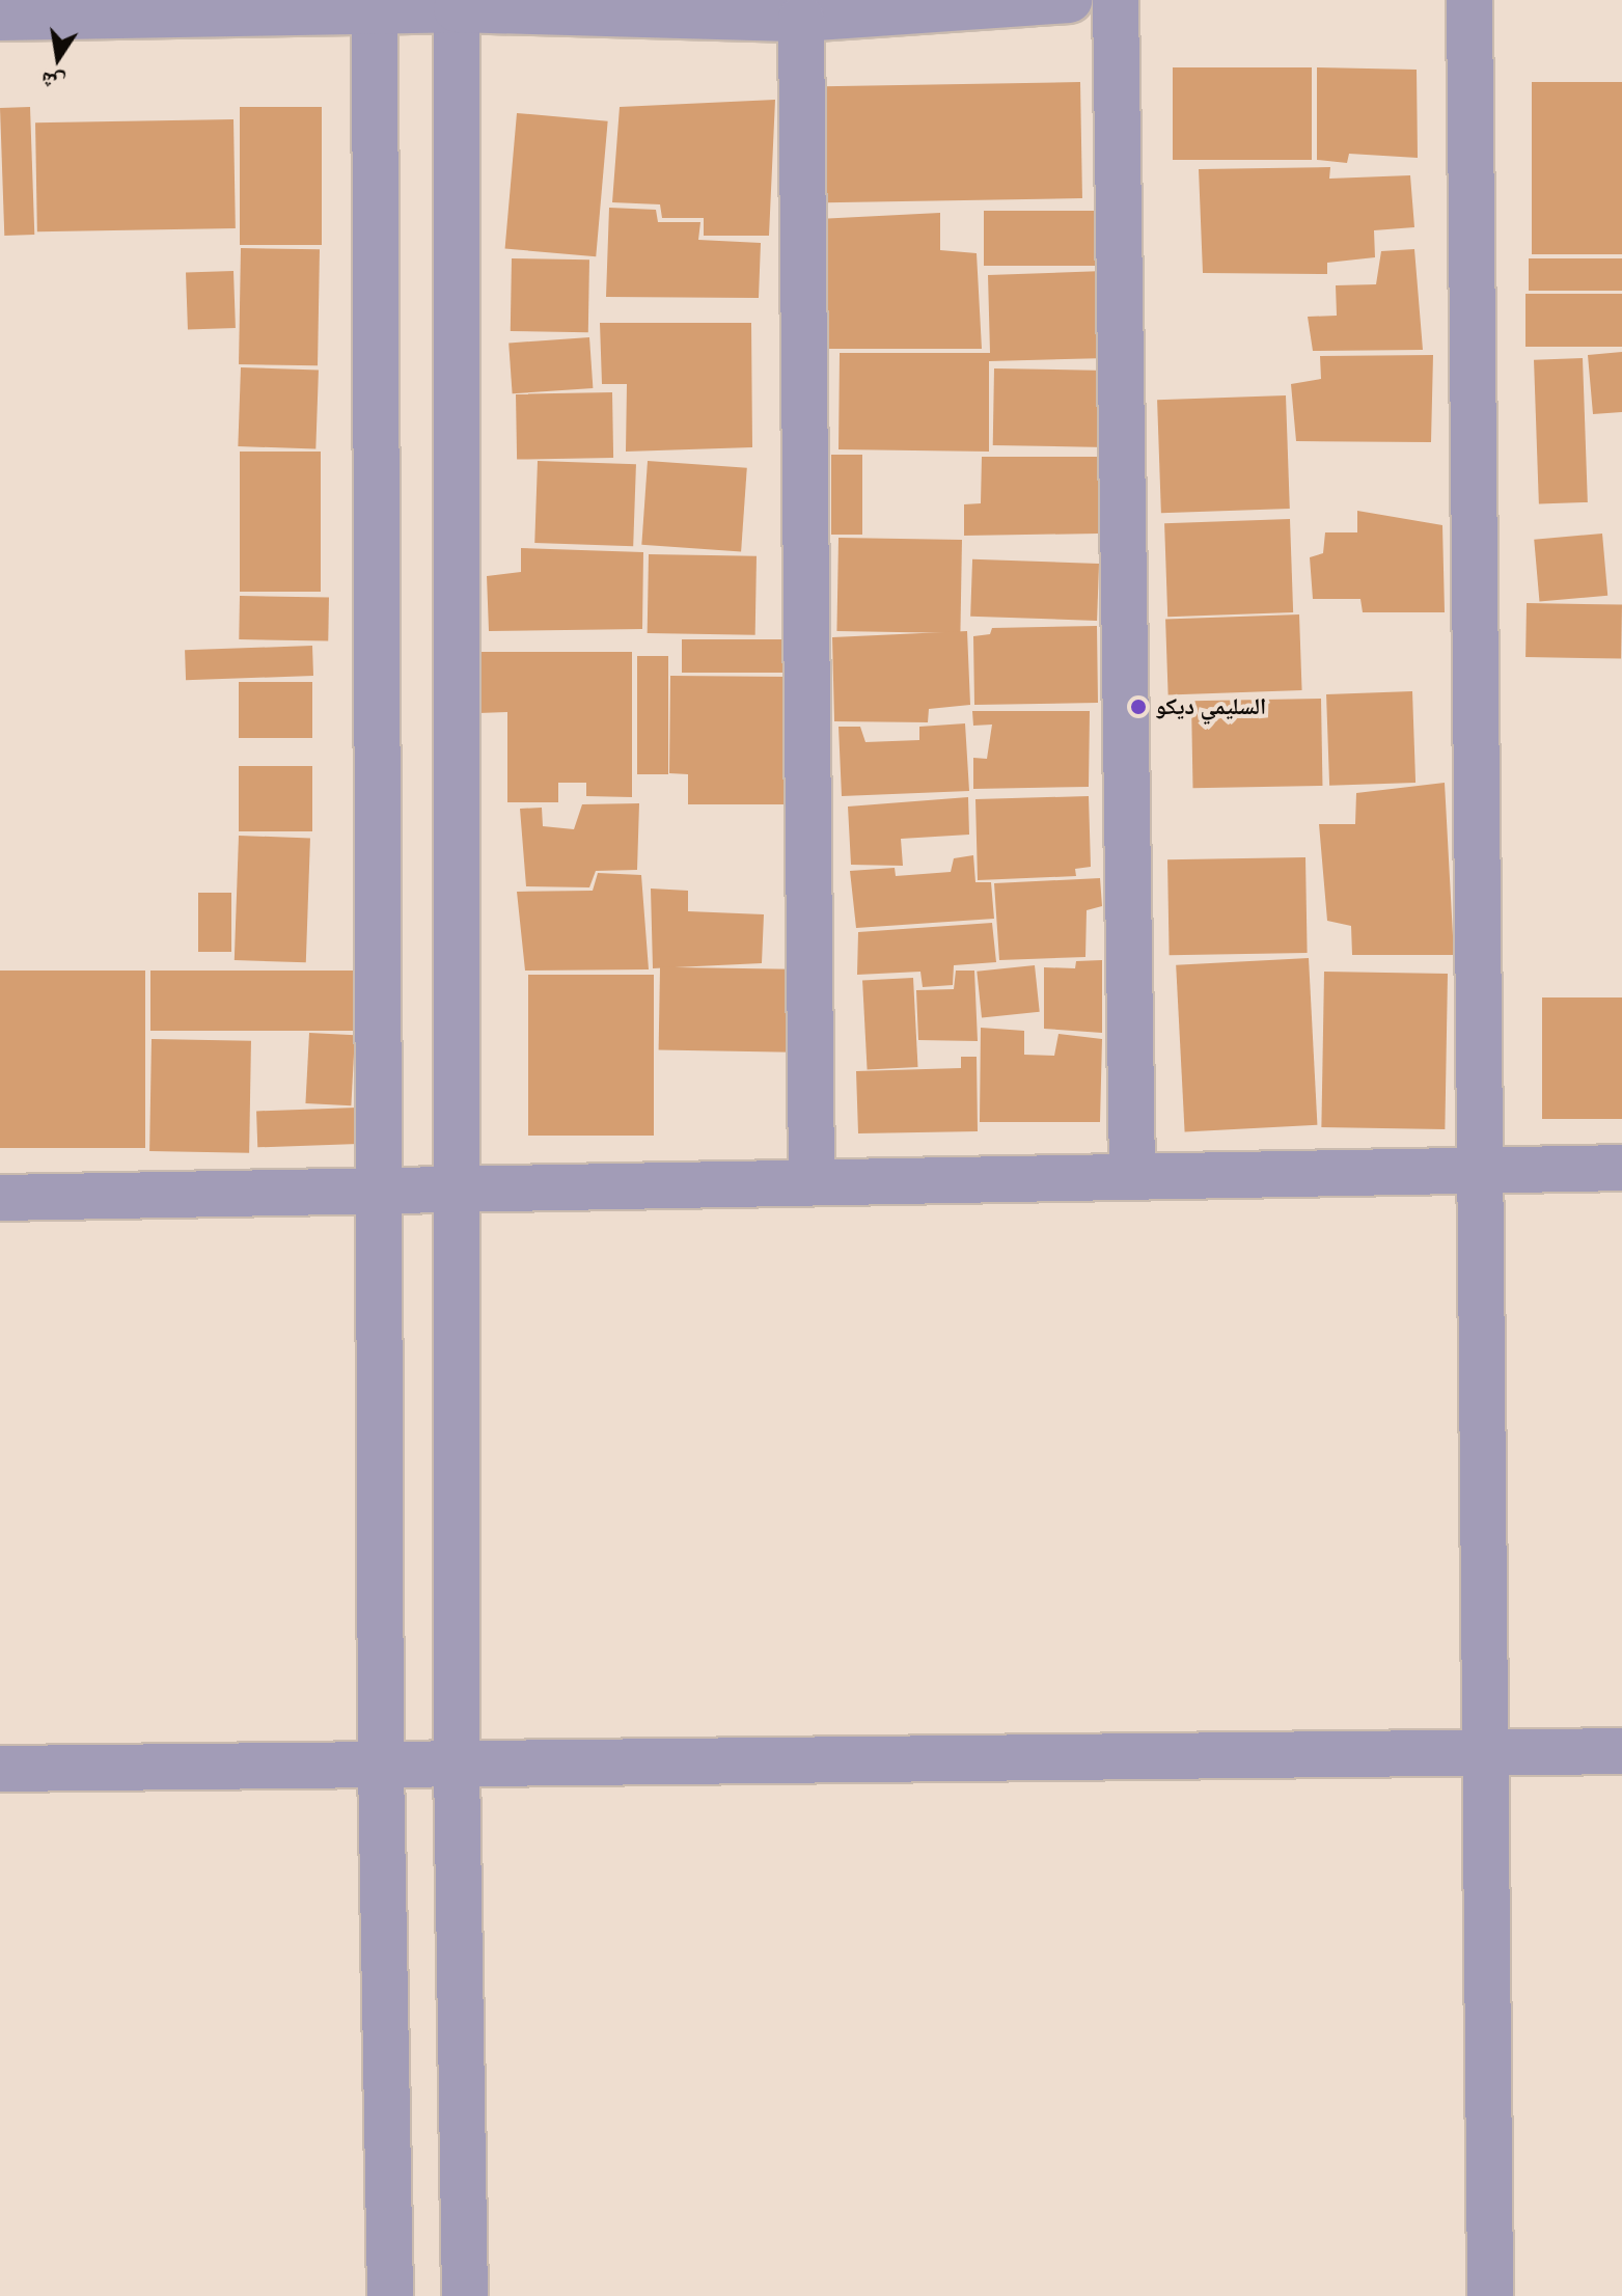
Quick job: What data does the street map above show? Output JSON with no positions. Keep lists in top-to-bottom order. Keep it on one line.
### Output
{"places":["السليمي ديكو"],"north":"bottom"}
